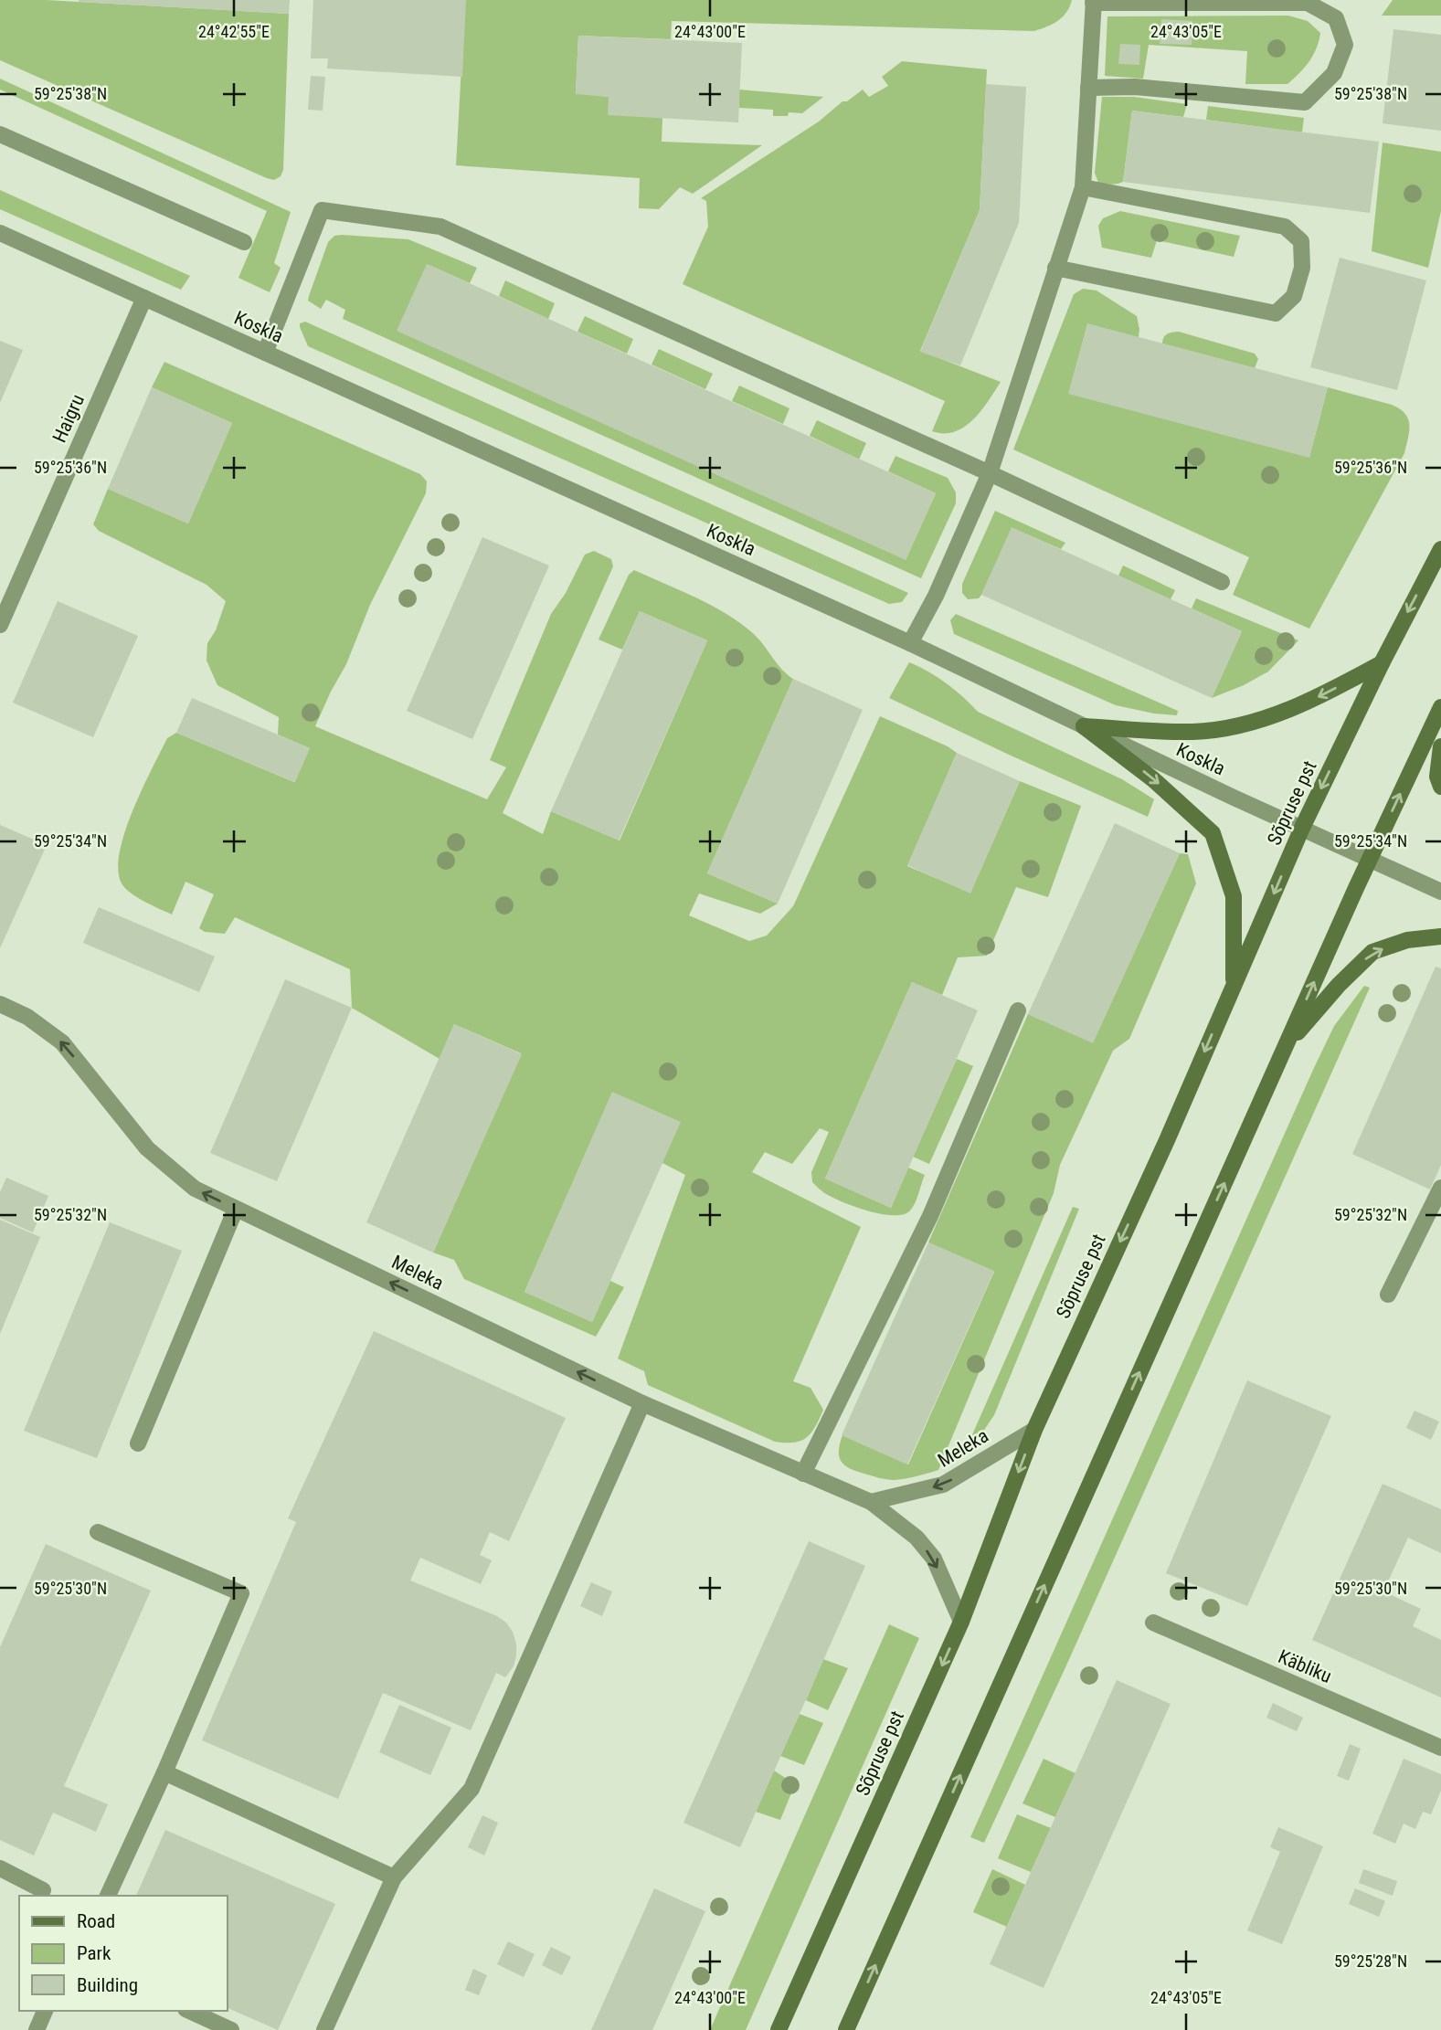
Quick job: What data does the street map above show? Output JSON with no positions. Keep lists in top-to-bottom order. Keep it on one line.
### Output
{"streets":{"main road":["Sõpruse pst"],"street":["Koskla","Haigru","Meleka","Käbliku"]},"crossings":[["Koskla","Haigru"],["Koskla","Sõpruse pst"],["Sõpruse pst","Meleka"]],"legend":["Road","Park","Building"],"coordinates":["24°42'55\"E","24°43'00\"E","24°43'05\"E","59°25'38\"N","59°25'36\"N","59°25'34\"N","59°25'32\"N","59°25'30\"N","59°25'28\"N"]}
